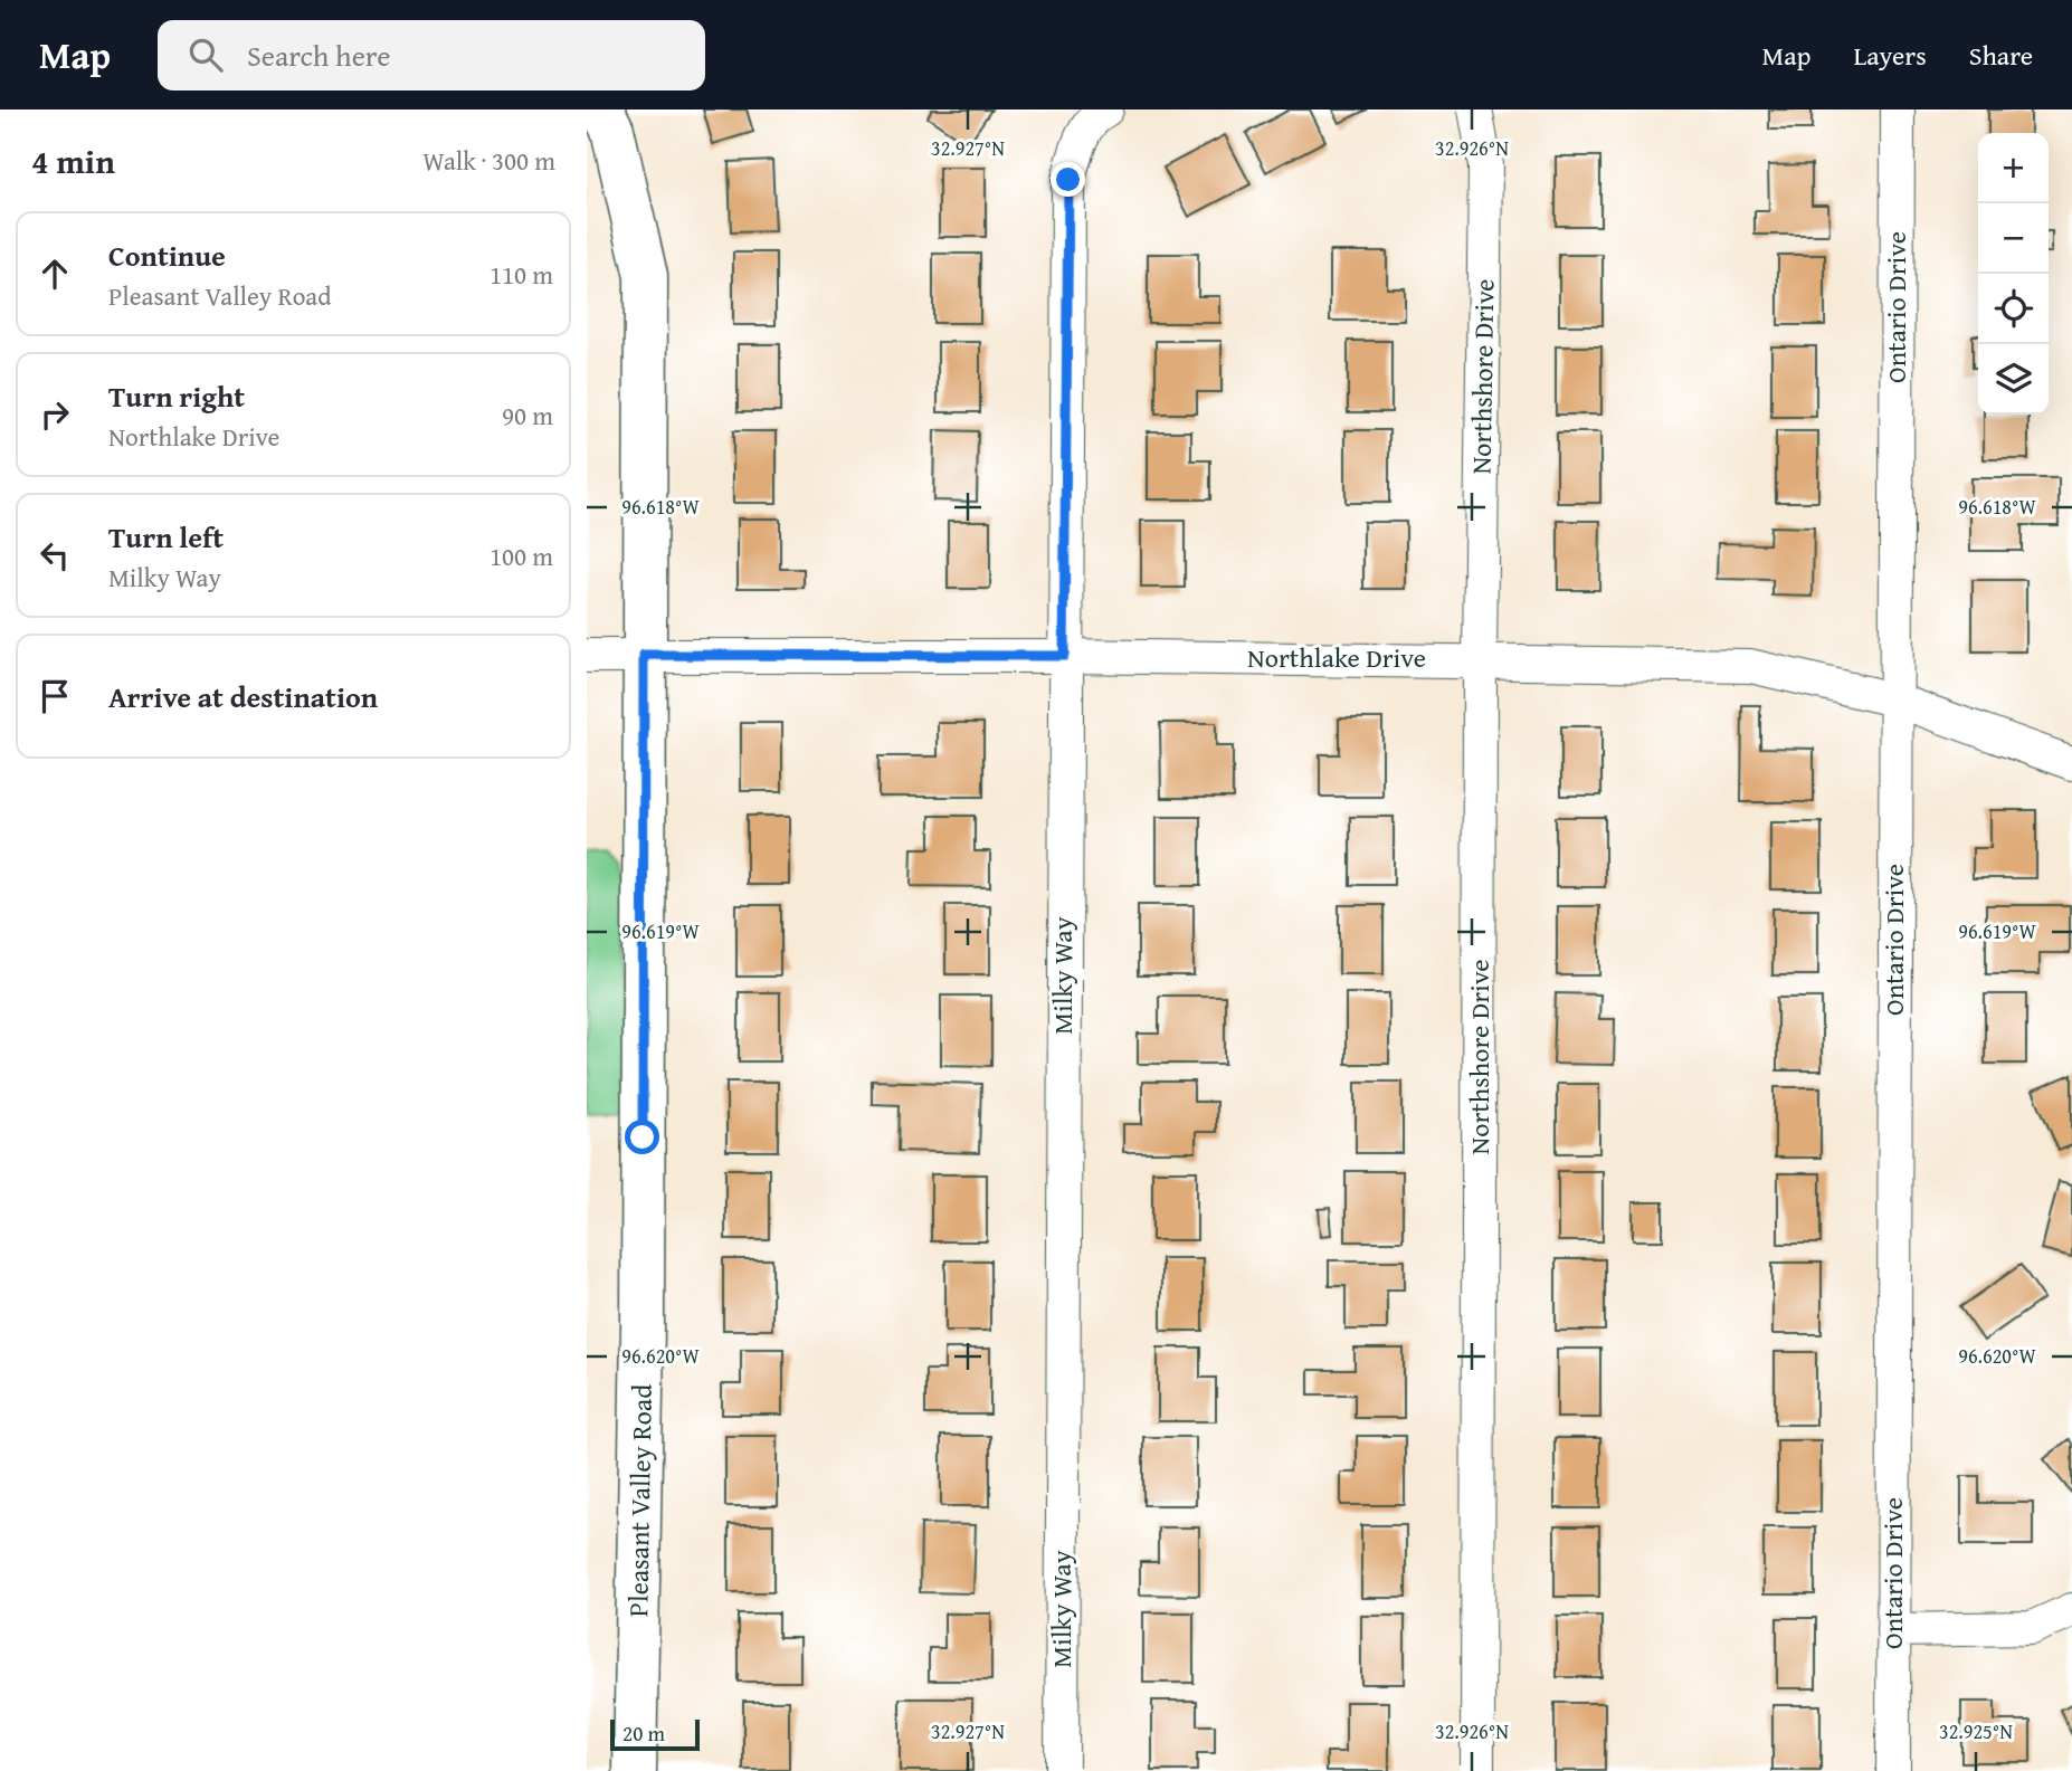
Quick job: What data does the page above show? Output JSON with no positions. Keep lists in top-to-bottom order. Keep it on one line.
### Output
{"streets":{"street":["Ontario Drive","Northshore Drive","Northlake Drive","Milky Way","Pleasant Valley Road"]},"crossings":[["Ontario Drive","Northlake Drive"],["Northshore Drive","Northlake Drive"],["Northlake Drive","Milky Way"],["Northlake Drive","Pleasant Valley Road"]],"scale_bar":"20 m","page":{"header":"Map","search":"Search here","nav":["Map","Layers","Share"],"heading":["4 min","Walk · 300 m"],"map_buttons":["+","−"],"list":[["Continue","Pleasant Valley Road","110 m"],["Turn right","Northlake Drive","90 m"],["Turn left","Milky Way","100 m"],"Arrive at destination"],"scale":"20 m"},"coordinates":["32.927°N","32.926°N","96.618°W","96.619°W","96.620°W","32.925°N"]}
